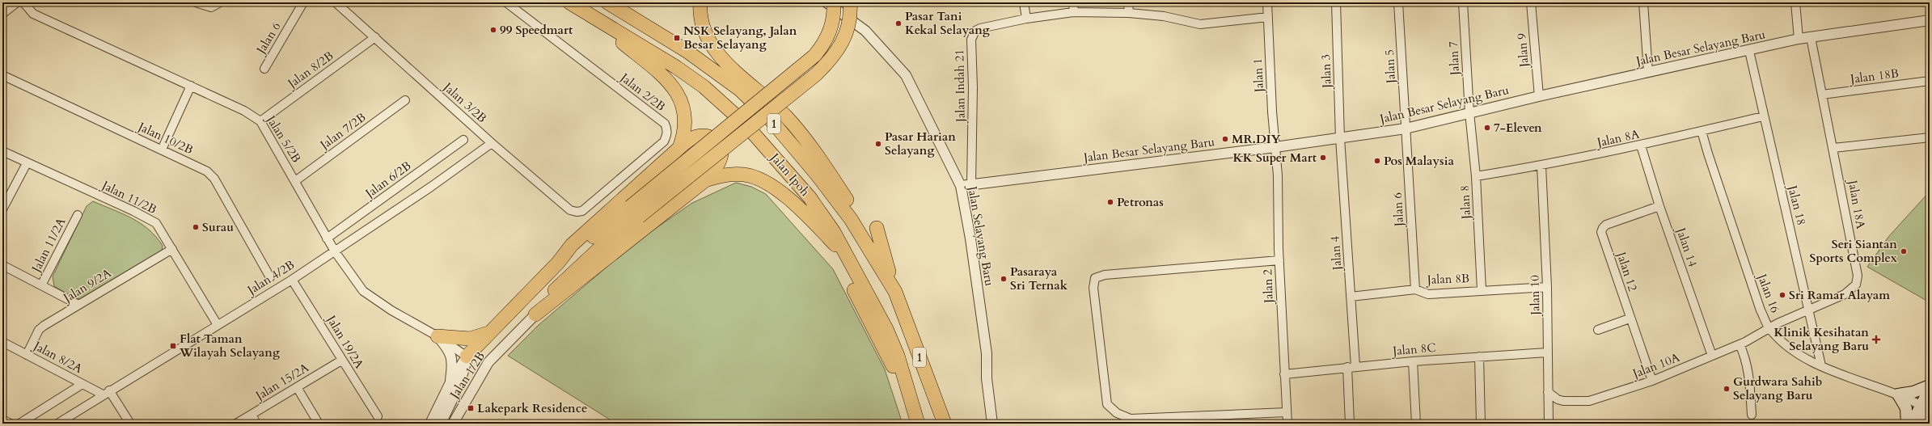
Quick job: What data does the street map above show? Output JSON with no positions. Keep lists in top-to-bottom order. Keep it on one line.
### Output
{"streets":{"highway":["1","Jalan Ipoh"],"street":["Jalan 6","Jalan Besar Selayang Baru","Jalan 9","Jalan 7","Jalan 5","Jalan 8/2B","Jalan 3","Jalan 1","Jalan 18B","Jalan Indah 21","Jalan 2/2B","Jalan 3/2B","Jalan 7/2B","Jalan 10/2B","Jalan 8A","Jalan 5/2B","Jalan 6/2B","Jalan 11/2B","Jalan 8","Jalan 18A","Jalan 18","Jalan Selayang Baru","Jalan 11/2A","Jalan 14","Jalan 4","Jalan 12","Jalan 4/2B","Jalan 8B","Jalan 9/2A","Jalan 2","Jalan 16","Jalan 10","Jalan 19/2A","Jalan 8C","Jalan 8/2A","Jalan 10A","Jalan 1/2B","Jalan 15/2A"]},"crossings":[["Jalan 6","Jalan Besar Selayang Baru"],["Jalan 6","Jalan 5"],["Jalan 6","Jalan 8B"],["Jalan Besar Selayang Baru","Jalan 9"],["Jalan Besar Selayang Baru","Jalan 7"],["Jalan Besar Selayang Baru","Jalan 5"],["Jalan Besar Selayang Baru","Jalan 3"],["Jalan Besar Selayang Baru","Jalan 1"],["Jalan Besar Selayang Baru","Jalan Indah 21"],["Jalan Besar Selayang Baru","Jalan 8"],["Jalan Besar Selayang Baru","Jalan 18A"],["Jalan Besar Selayang Baru","Jalan 18"],["Jalan Besar Selayang Baru","Jalan Selayang Baru"],["Jalan Besar Selayang Baru","Jalan 4"],["Jalan Besar Selayang Baru","Jalan 2"],["Jalan 7","Jalan 8"],["Jalan 8/2B","Jalan 3/2B"],["Jalan 8/2B","Jalan 5/2B"],["Jalan 3","Jalan 4"],["Jalan 1","Jalan Indah 21"],["Jalan 1","Jalan 2"],["Jalan 18B","Jalan 18A"],["Jalan 2/2B","Jalan 3/2B"],["Jalan 3/2B","Jalan 4/2B"],["Jalan 7/2B","Jalan 5/2B"],["Jalan 8A","Jalan 8"],["Jalan 8A","Jalan 18"],["Jalan 8A","Jalan 14"],["Jalan 8A","Jalan 16"],["Jalan 8A","Jalan 10"],["Jalan 5/2B","Jalan 6/2B"],["Jalan 5/2B","Jalan 4/2B"],["Jalan 5/2B","Jalan 1/2B"],["Jalan 11/2B","Jalan 4/2B"],["Jalan 11/2B","Jalan 9/2A"],["Jalan 8","Jalan 8B"],["Jalan 18A","Jalan 18"],["Jalan 18A","Jalan 16"],["Jalan 18A","Jalan 10A"],["Jalan 18","Jalan 16"],["Jalan 14","Jalan 12"],["Jalan 14","Jalan 10A"],["Jalan 4","Jalan 8B"],["Jalan 4","Jalan 8C"],["Jalan 12","Jalan 10A"],["Jalan 4/2B","Jalan 19/2A"],["Jalan 4/2B","Jalan 8/2A"],["Jalan 8B","Jalan 10"],["Jalan 9/2A","Jalan 8/2A"],["Jalan 2","Jalan 8C"],["Jalan 16","Jalan 10A"],["Jalan 10","Jalan 8C"],["Jalan 10","Jalan 10A"],["Jalan 19/2A","Jalan 15/2A"]],"places":{"other":["Pasar Tani Kekal Selayang","99 Speedmart","7-Eleven","MR.DIY","Pasar Harian Selayang","KK Super Mart","Pos Malaysia","Petronas","Surau","Seri Siantan Sports Complex","Pasaraya Sri Ternak","Sri Ramar Alayam","Gurdwara Sahib Selayang Baru"],"transit":["NSK Selayang, Jalan Besar Selayang","Flat Taman Wilayah Selayang","Lakepark Residence"],"health":["Klinik Kesihatan Selayang Baru"]}}
